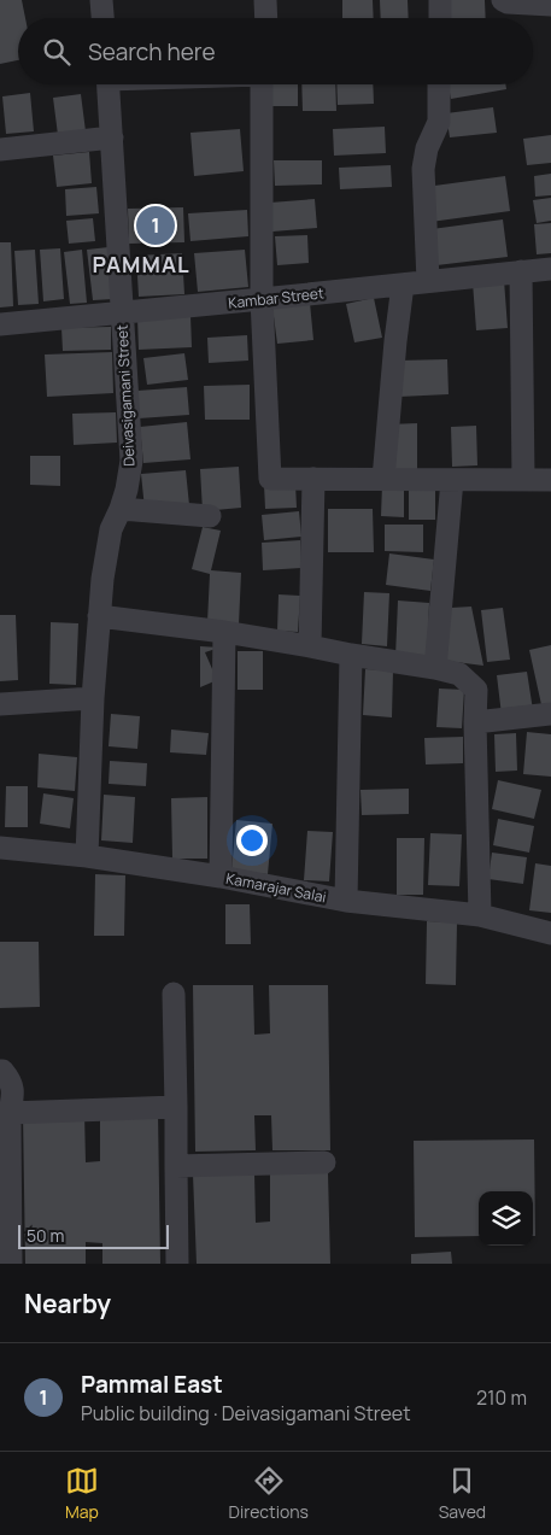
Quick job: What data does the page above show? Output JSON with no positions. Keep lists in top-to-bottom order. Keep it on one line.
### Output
{"streets":{"street":["Kambar Street","Deivasigamani Street","Kamarajar Salai"]},"crossings":[["Kambar Street","Deivasigamani Street"],["Deivasigamani Street","Kamarajar Salai"]],"districts":["PAMMAL"],"scale_bar":"50 m","page":{"search":"Search here","pins":"1","scale":"50 m","heading":"Nearby","list":[{"mark":"1","name":"Pammal East","note":"Public building · Deivasigamani Street","value":"210 m"}],"nav":["Map","Directions","Saved"]}}
